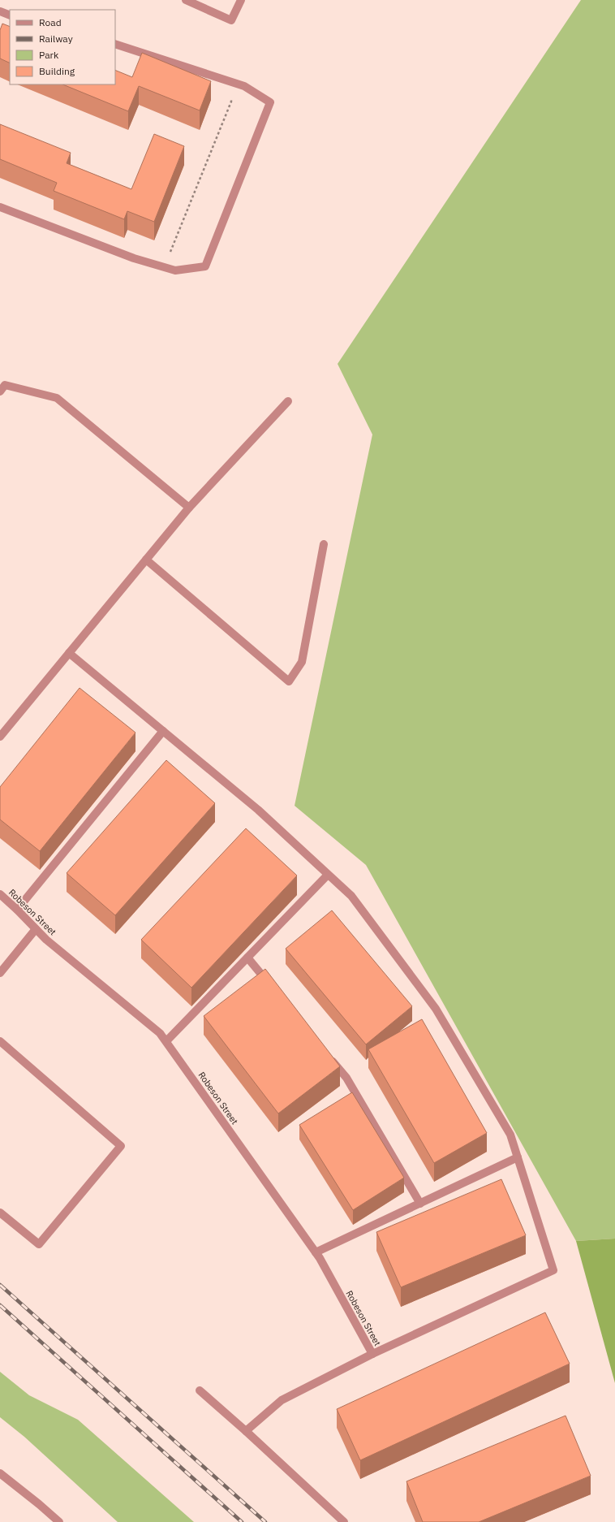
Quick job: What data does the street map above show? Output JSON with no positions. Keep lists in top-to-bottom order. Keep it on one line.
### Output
{"streets":{"street":["Robeson Street"]},"legend":["Road","Railway","Park","Building"]}
